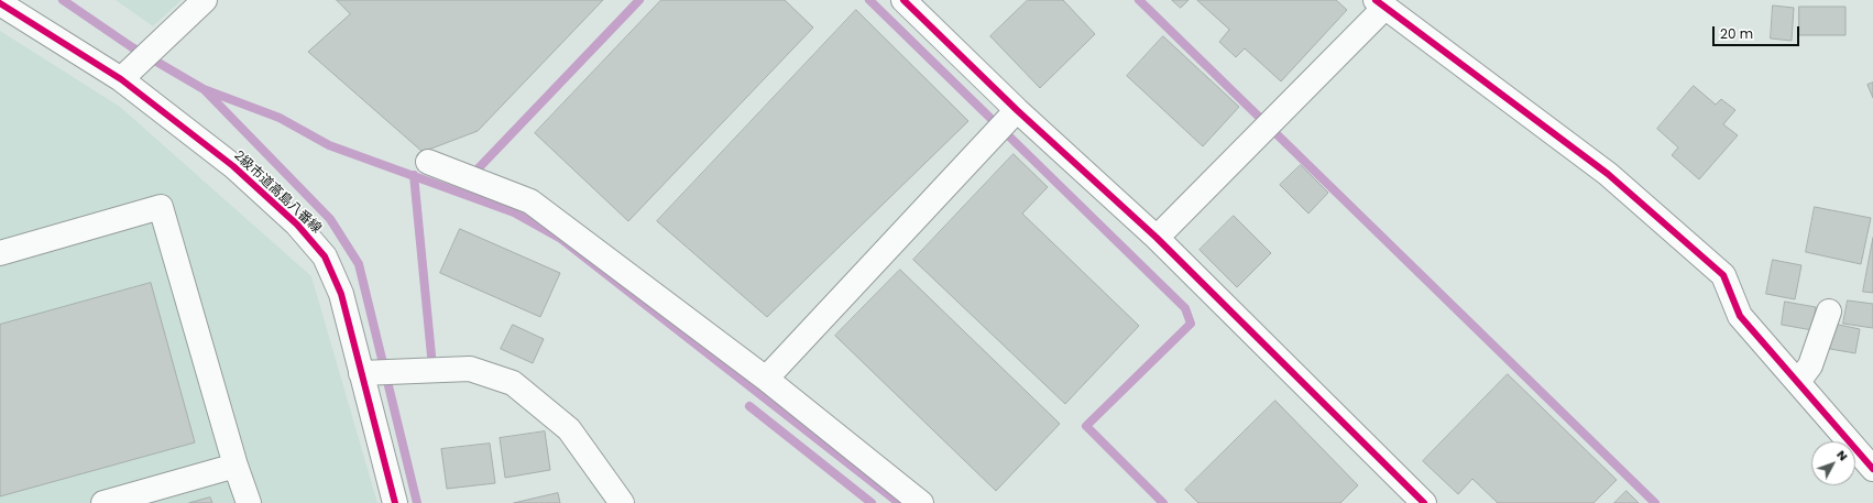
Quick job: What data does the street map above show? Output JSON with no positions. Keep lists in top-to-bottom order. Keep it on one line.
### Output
{"streets":{"street":["2級市道高島八番線"]},"scale_bar":"20 m","north":"top right"}
